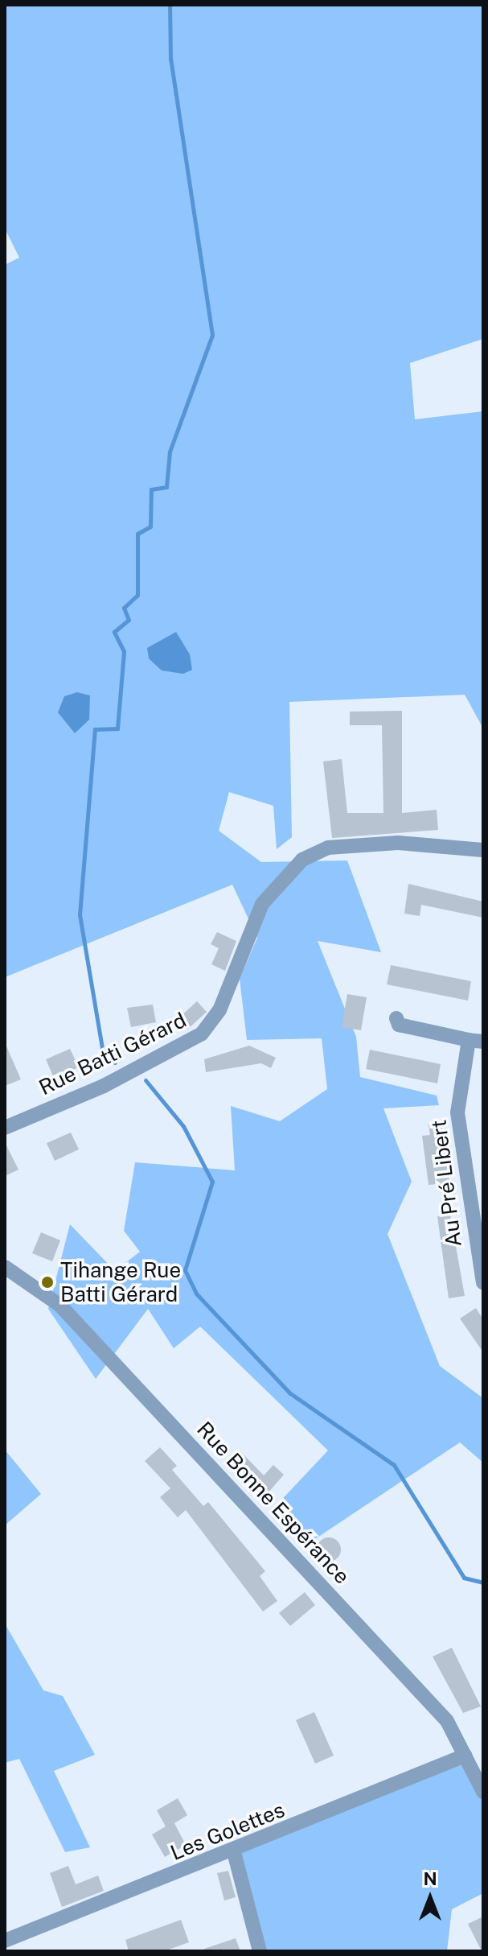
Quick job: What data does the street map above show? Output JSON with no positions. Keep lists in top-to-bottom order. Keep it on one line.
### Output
{"streets":{"street":["Rue Batti Gérard","Au Pré Libert","Rue Bonne Espérance","Les Golettes"]},"crossings":[["Rue Bonne Espérance","Les Golettes"]],"places":["Tihange Rue Batti Gérard"],"north":"top"}
